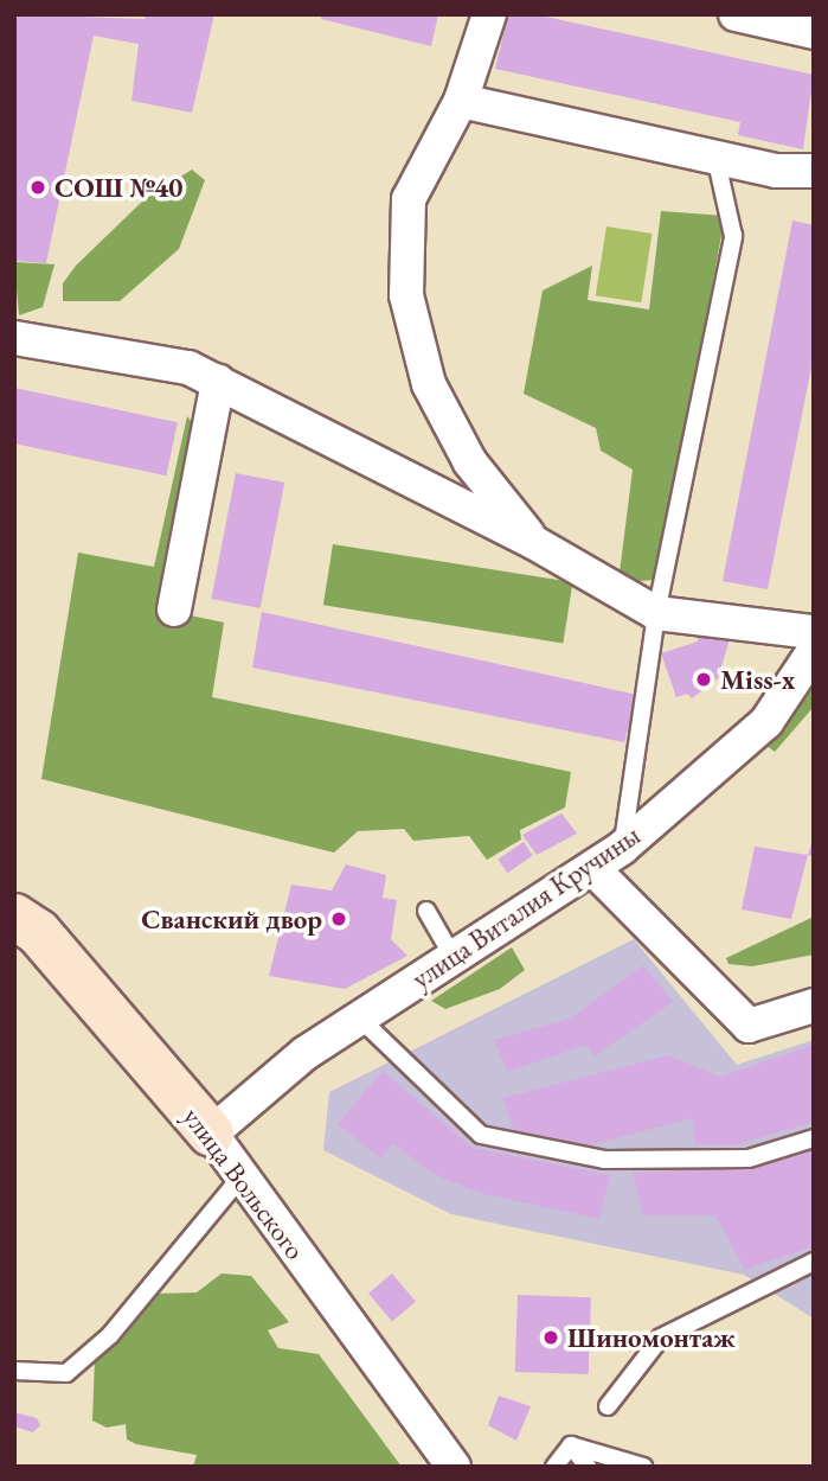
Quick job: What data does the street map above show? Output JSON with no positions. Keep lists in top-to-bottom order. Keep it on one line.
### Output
{"streets":{"main road":["улица Вольского"],"street":["улица Виталия Кручины"]},"crossings":[["улица Виталия Кручины","улица Вольского"]],"places":["СОШ №40","Miss-x","Сванский двор","Шиномонтаж"]}
